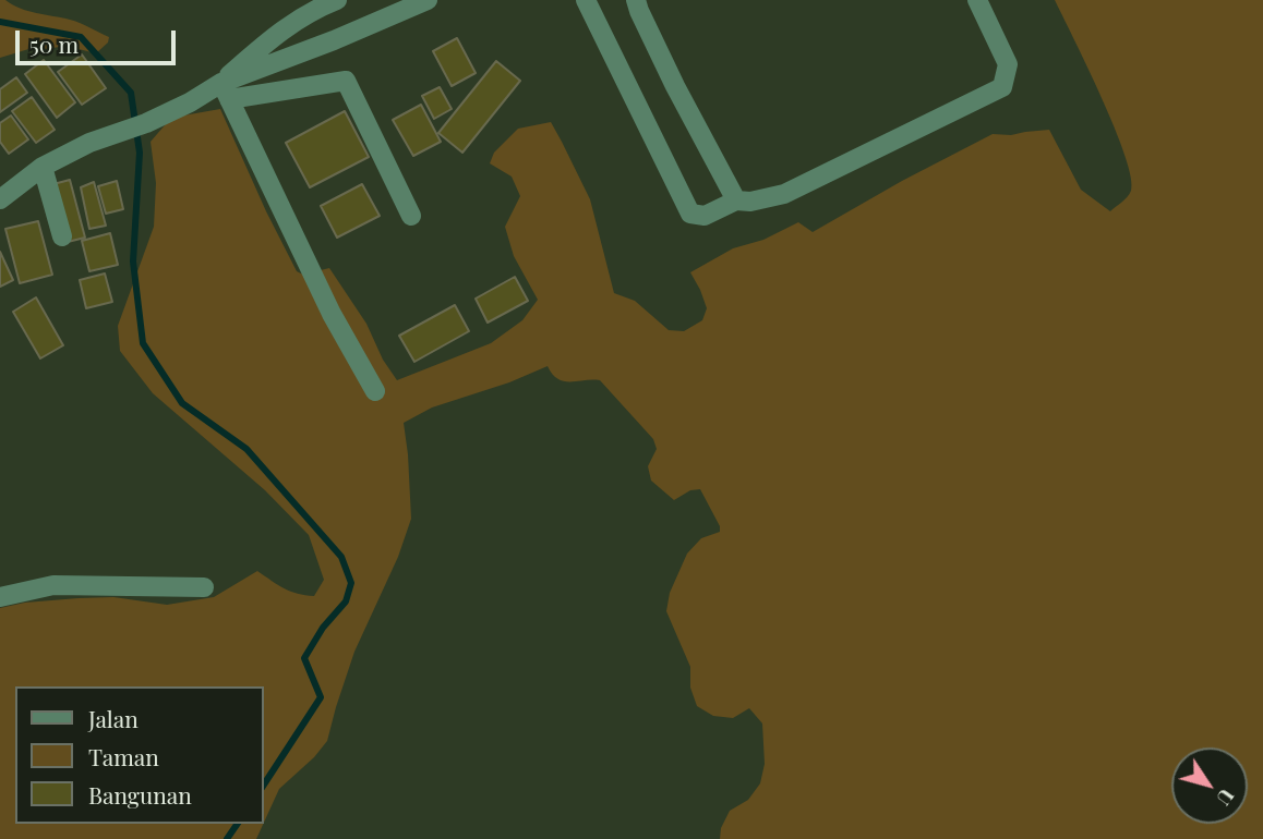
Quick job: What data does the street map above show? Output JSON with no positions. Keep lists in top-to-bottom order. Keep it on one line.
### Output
{"legend":["Jalan","Taman","Bangunan"],"scale_bar":"50 m","north":"bottom right"}
